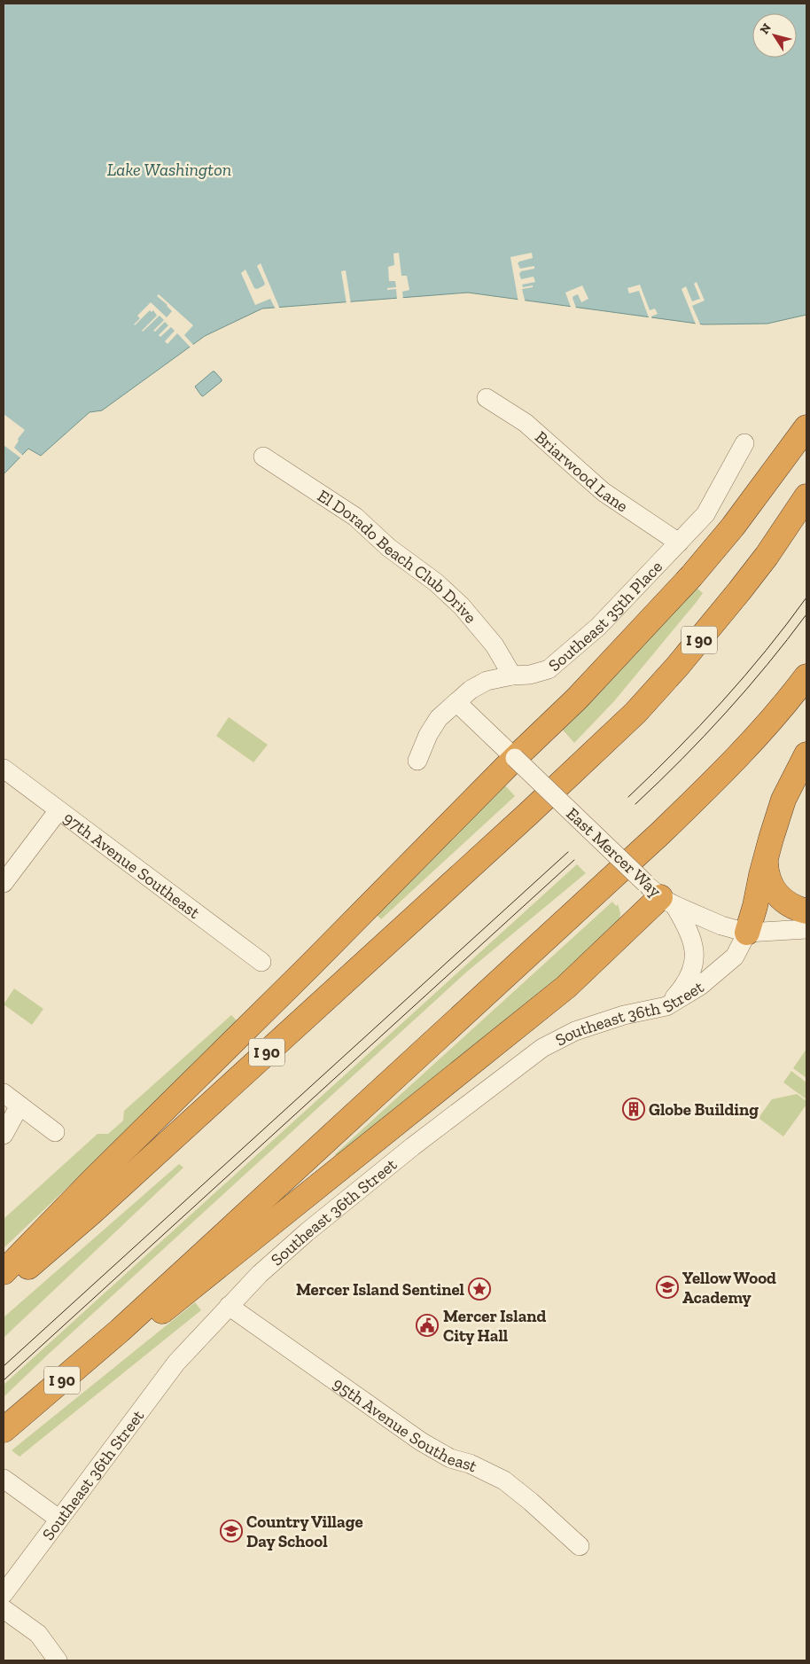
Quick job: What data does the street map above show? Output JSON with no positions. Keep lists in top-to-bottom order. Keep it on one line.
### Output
{"streets":{"highway":["I 90"],"street":["Briarwood Lane","El Dorado Beach Club Drive","Southeast 35th Place","East Mercer Way","97th Avenue Southeast","Southeast 36th Street","95th Avenue Southeast"]},"crossings":[["Briarwood Lane","Southeast 35th Place"],["El Dorado Beach Club Drive","Southeast 35th Place"],["Southeast 35th Place","East Mercer Way"],["East Mercer Way","Southeast 36th Street"],["Southeast 36th Street","95th Avenue Southeast"]],"water":["Lake Washington"],"places":{"building":["Globe Building"],"school or university":["Yellow Wood Academy","Country Village Day School"],"place":["Mercer Island Sentinel"],"public building":["Mercer Island City Hall"]},"north":"top left"}
